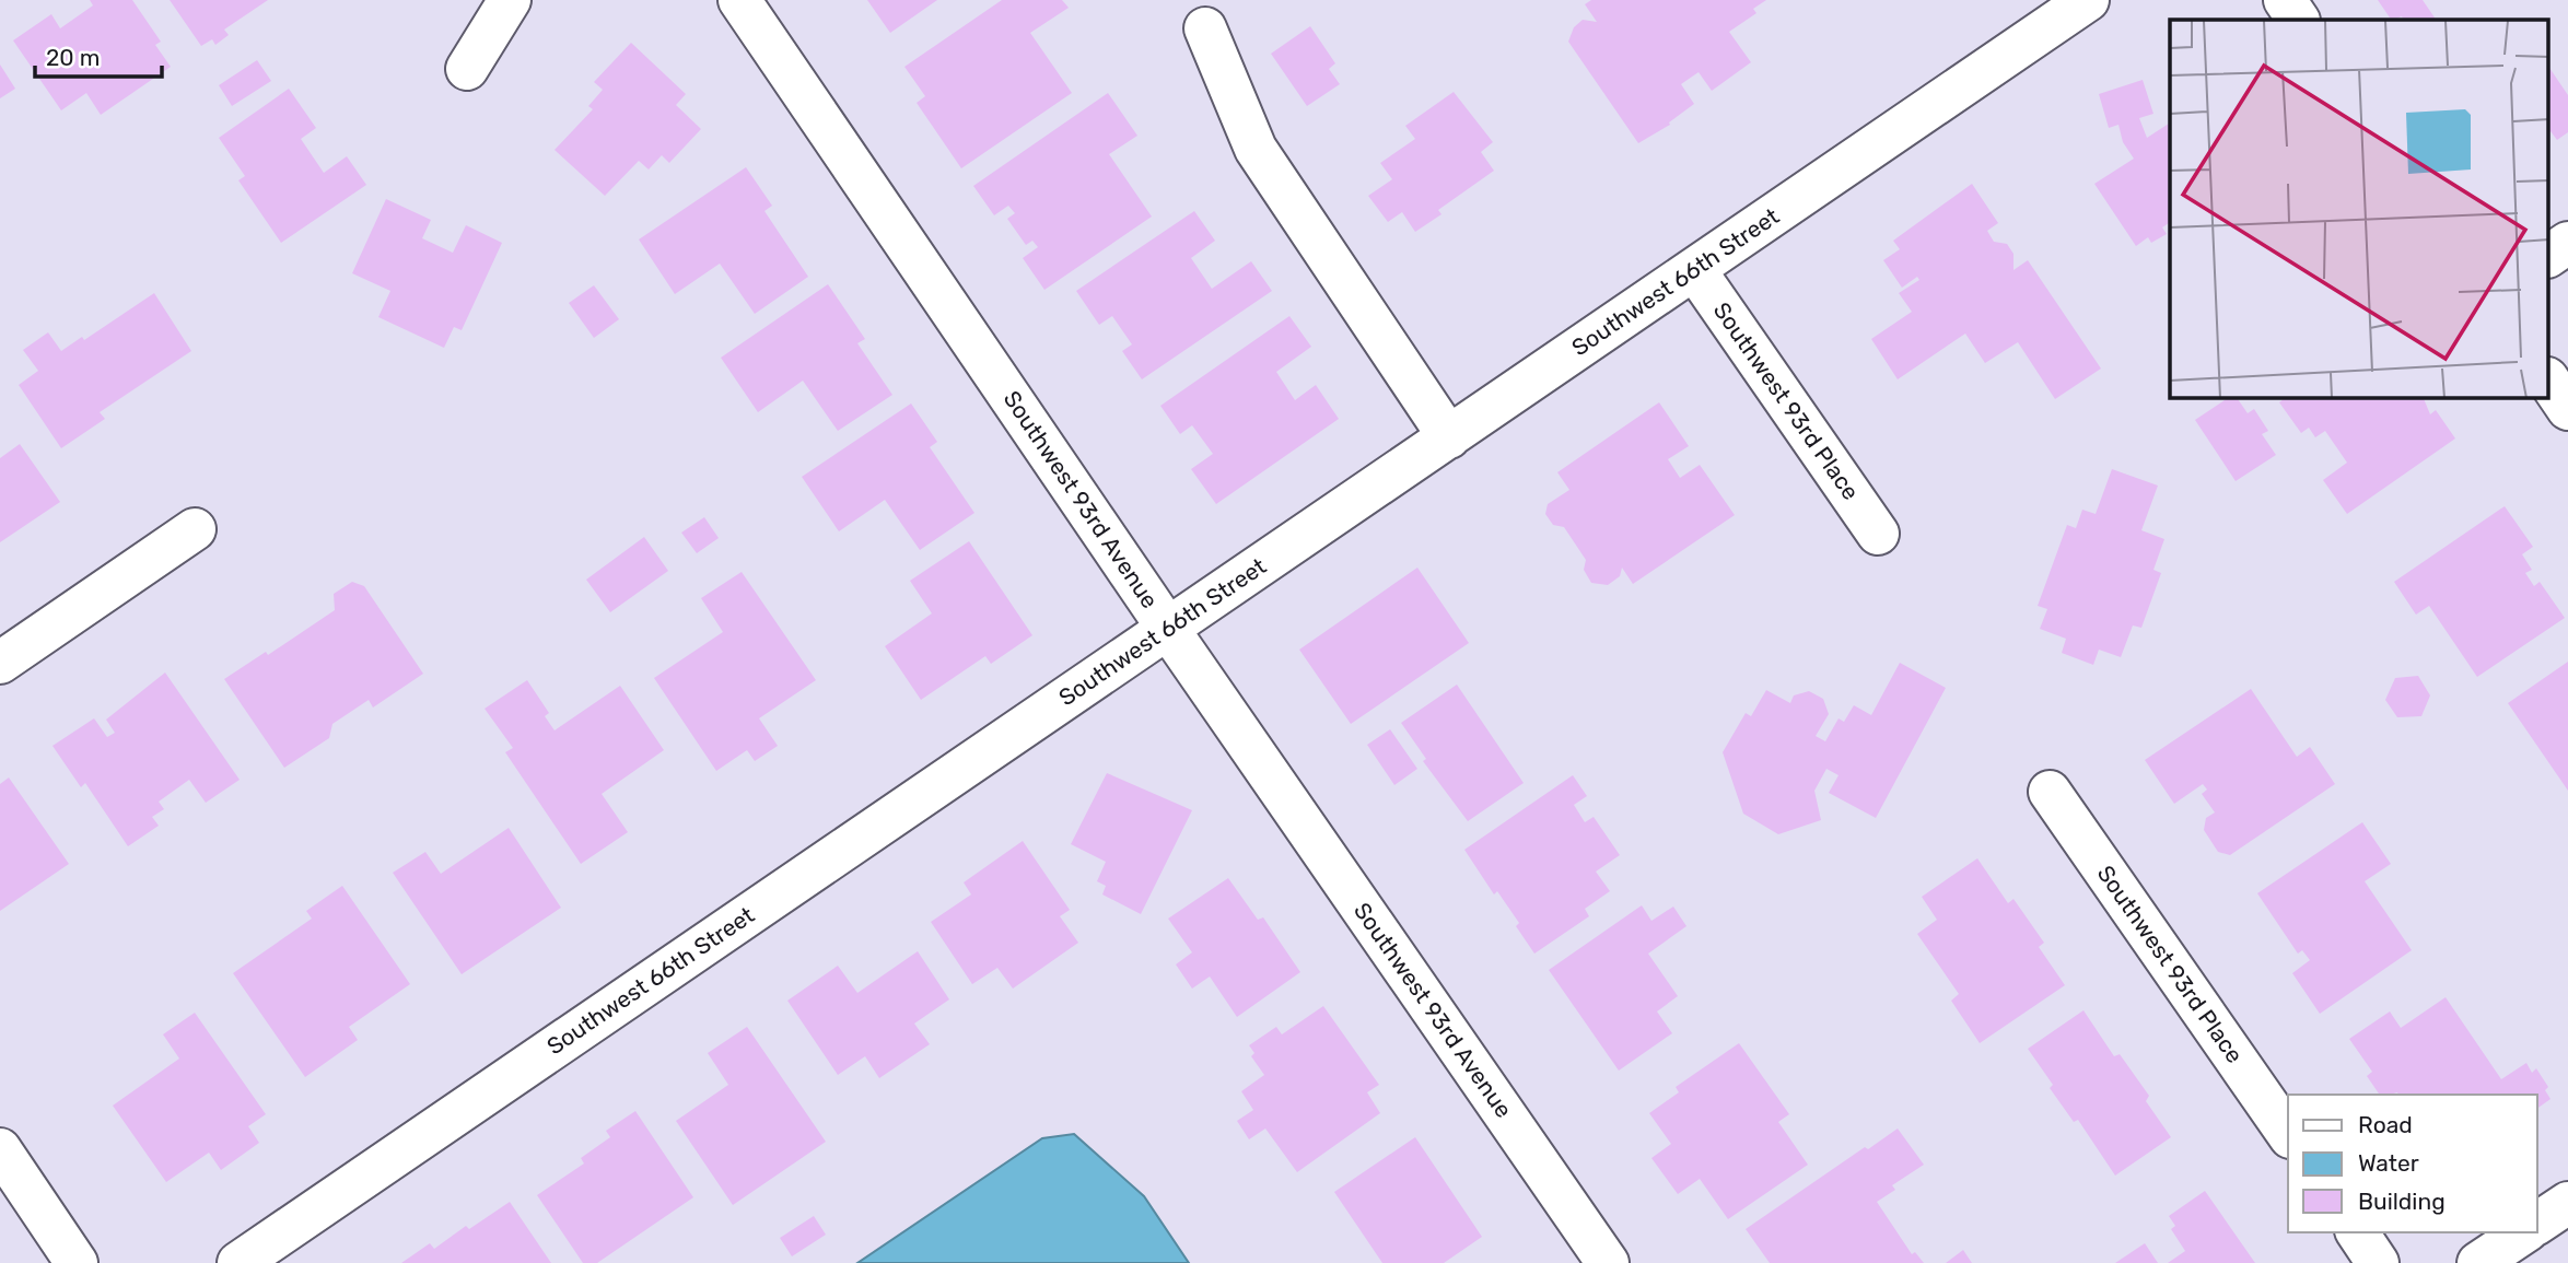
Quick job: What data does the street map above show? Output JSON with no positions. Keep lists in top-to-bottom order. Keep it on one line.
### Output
{"streets":{"street":["Southwest 66th Street","Southwest 93rd Place","Southwest 93rd Avenue"]},"crossings":[["Southwest 66th Street","Southwest 93rd Place"],["Southwest 66th Street","Southwest 93rd Avenue"]],"legend":["Road","Water","Building"],"scale_bar":"20 m"}
